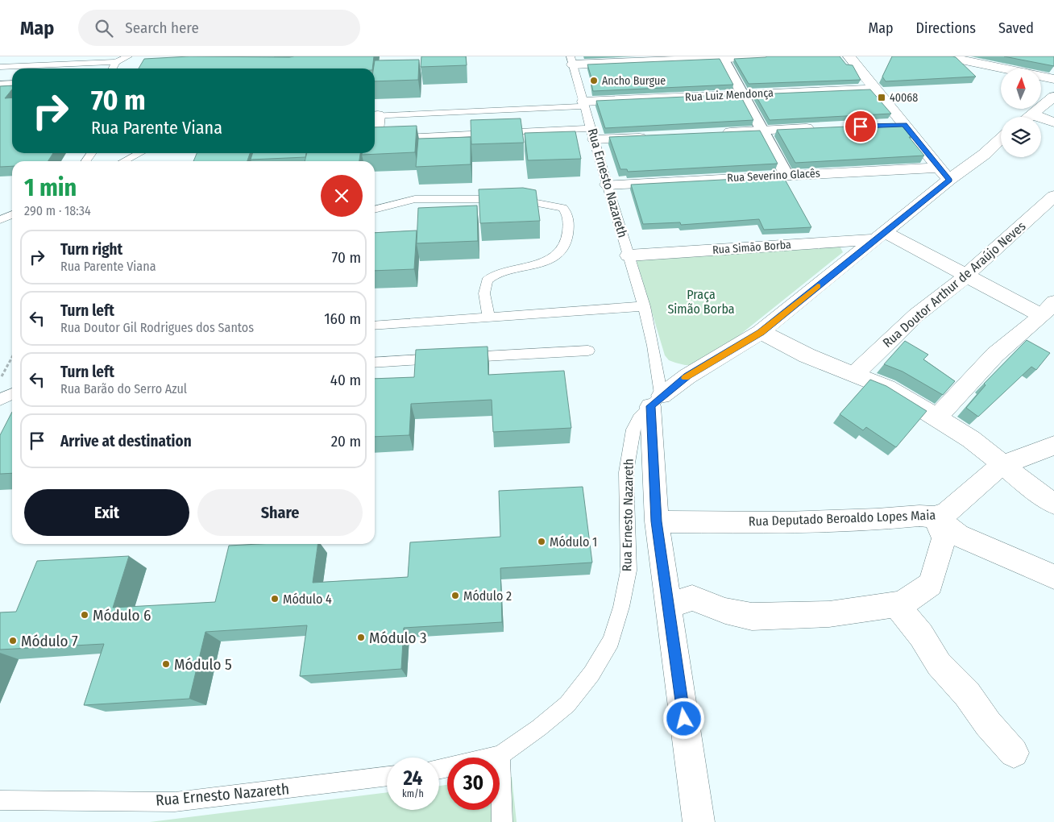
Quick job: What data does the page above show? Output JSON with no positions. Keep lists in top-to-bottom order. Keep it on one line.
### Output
{"streets":{"street":["Rua Luiz Mendonça","Rua Severino Glacês","Rua Simão Borba","Rua Doutor Arthur de Araújo Neves","Rua Deputado Beroaldo Lopes Maia"],"lane":["Rua Ernesto Nazareth"]},"crossings":[["Rua Luiz Mendonça","Rua Ernesto Nazareth"],["Rua Severino Glacês","Rua Ernesto Nazareth"],["Rua Ernesto Nazareth","Rua Simão Borba"]],"parks":["Praça Simão Borba"],"places":{"other":["Ancho Burgue","Módulo 1","Módulo 2","Módulo 4","Módulo 6","Módulo 3","Módulo 7","Módulo 5"],"transit":["40068"]},"north":"top","page":{"header":"Map","search":"Search here","nav":["Map","Directions","Saved"],"turn":["70 m","Rua Parente Viana"],"heading":["1 min","290 m · 18:34"],"list":[{"name":"Turn right","note":"Rua Parente Viana","value":"70 m"},{"name":"Turn left","note":"Rua Doutor Gil Rodrigues dos Santos","value":"160 m"},{"name":"Turn left","note":"Rua Barão do Serro Azul","value":"40 m"},{"name":"Arrive at destination","value":"20 m"}],"buttons":["Exit","Share"],"speed":"24 km/h","limit":"30"}}
